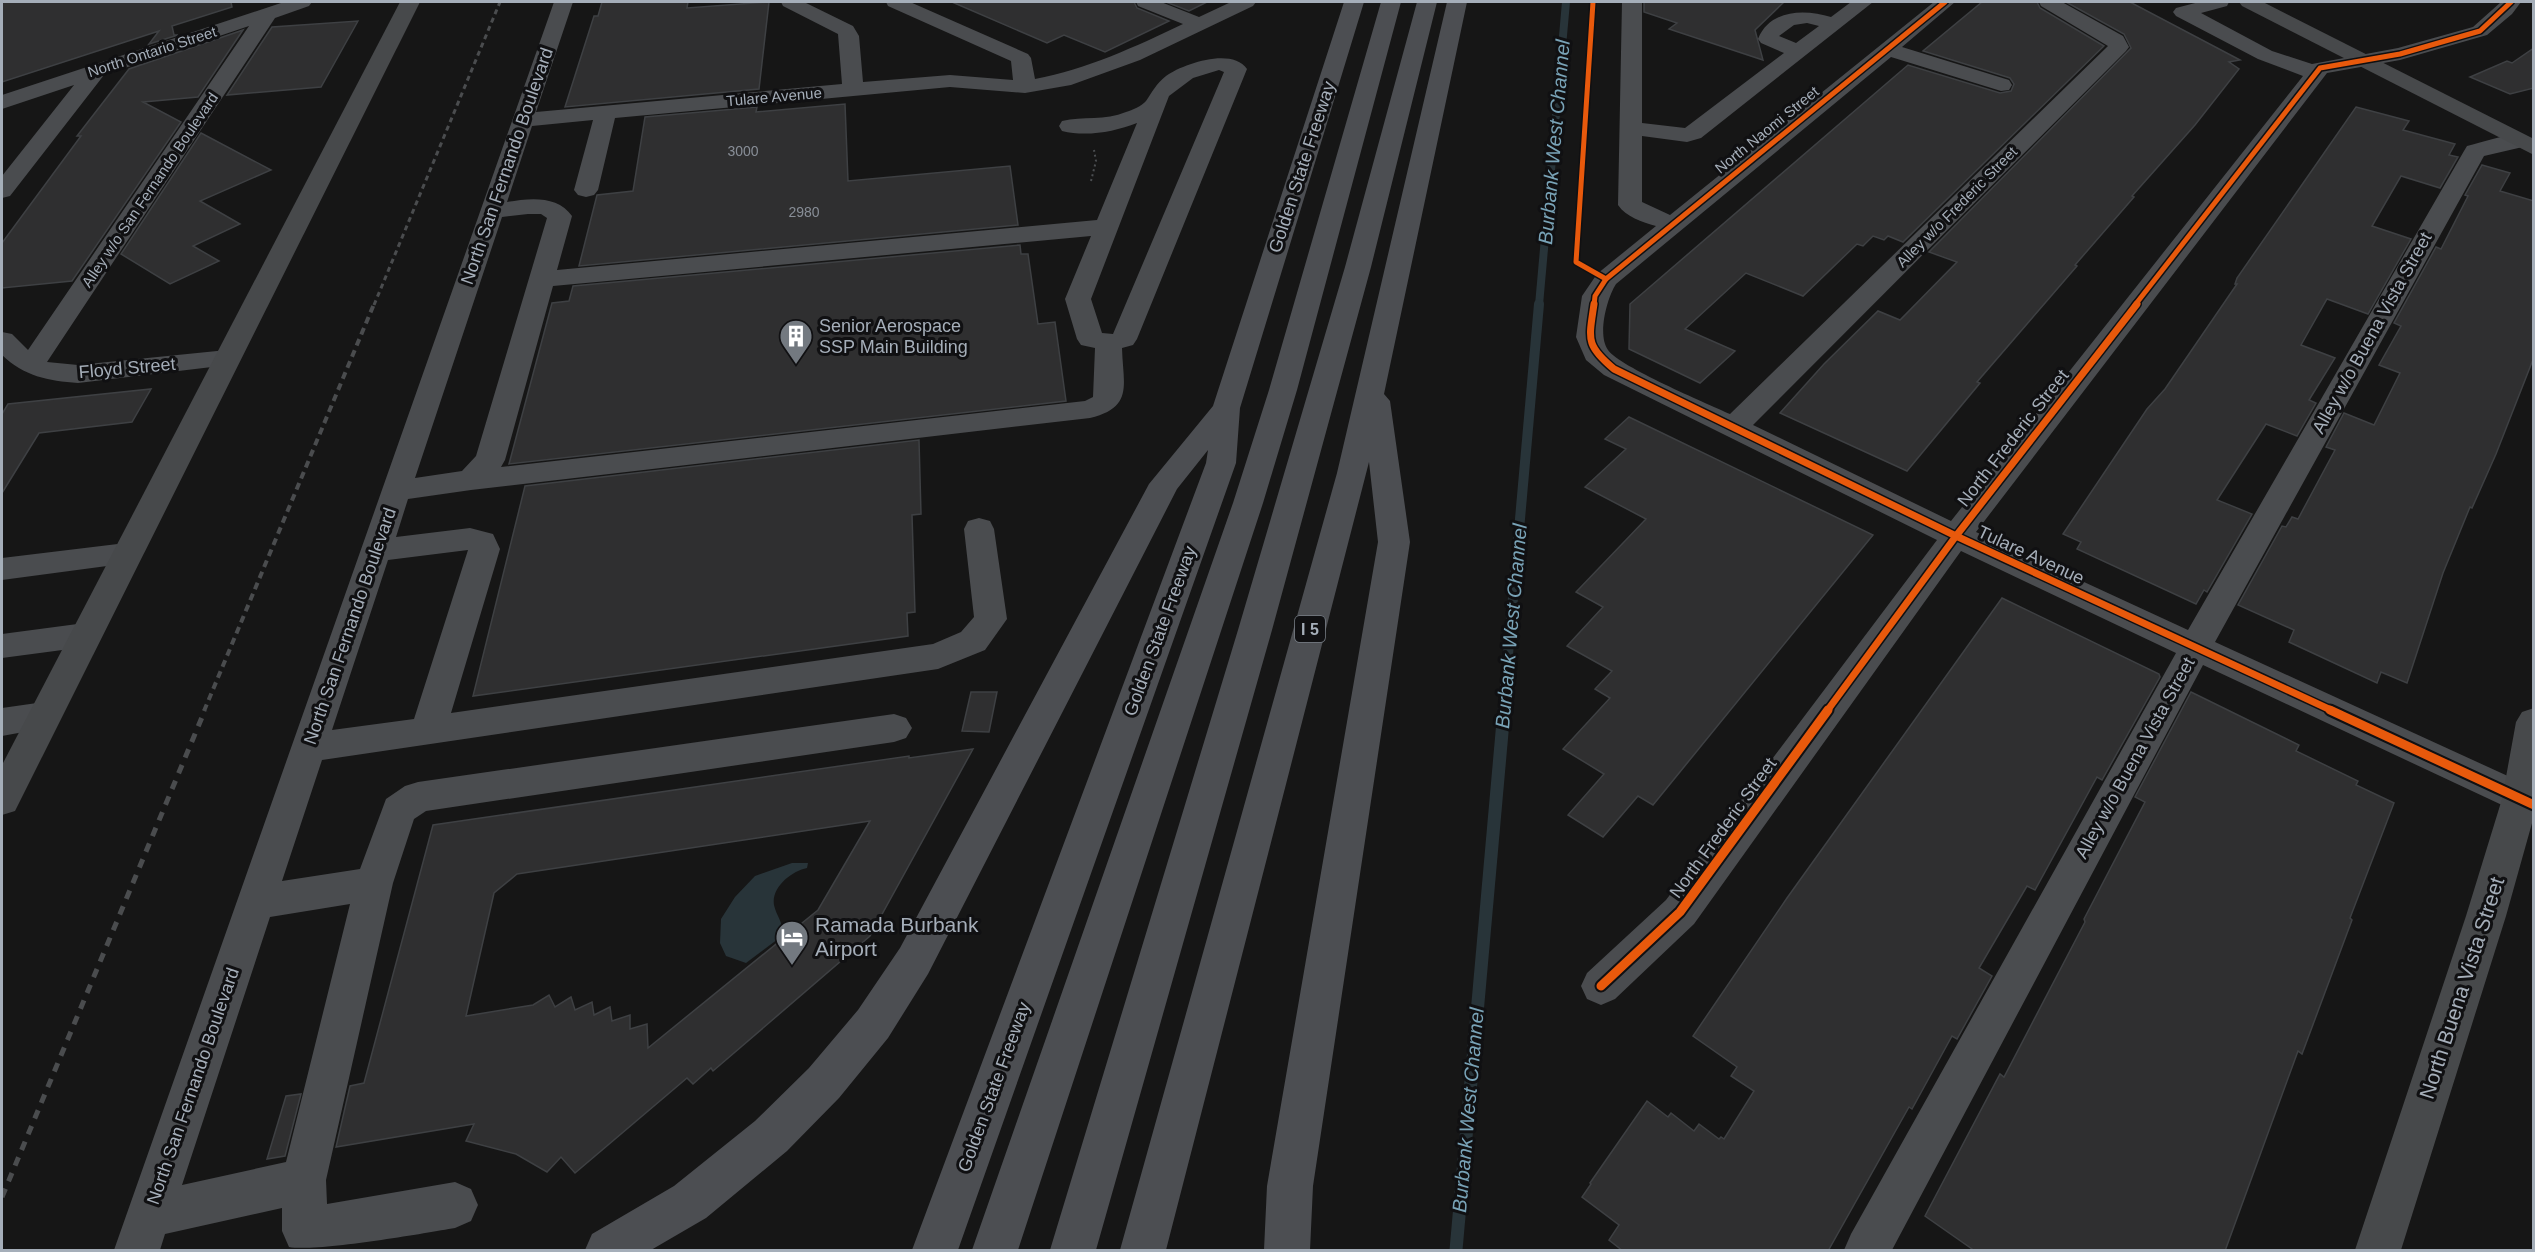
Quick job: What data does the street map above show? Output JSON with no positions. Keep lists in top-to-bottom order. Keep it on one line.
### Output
{"streets":{"highway":["Golden State Freeway","I 5"],"main road":["North Buena Vista Street"],"street":["North Ontario Street","Tulare Avenue","North Naomi Street","North San Fernando Boulevard","Alley w/o San Fernando Boulevard","Alley w/o Frederic Street","Alley w/o Buena Vista Street","Floyd Street","North Frederic Street"]},"crossings":[["North Ontario Street","Alley w/o San Fernando Boulevard"],["Tulare Avenue","North Naomi Street"],["Tulare Avenue","North San Fernando Boulevard"],["Tulare Avenue","Alley w/o Frederic Street"],["Tulare Avenue","Alley w/o Buena Vista Street"],["Tulare Avenue","North Frederic Street"],["Tulare Avenue","North Buena Vista Street"],["Alley w/o San Fernando Boulevard","Floyd Street"]],"water":["Burbank West Channel"],"places":{"building":["Senior Aerospace SSP Main Building"],"hotel":["Ramada Burbank Airport"]},"house_numbers":["3000","2980"]}
